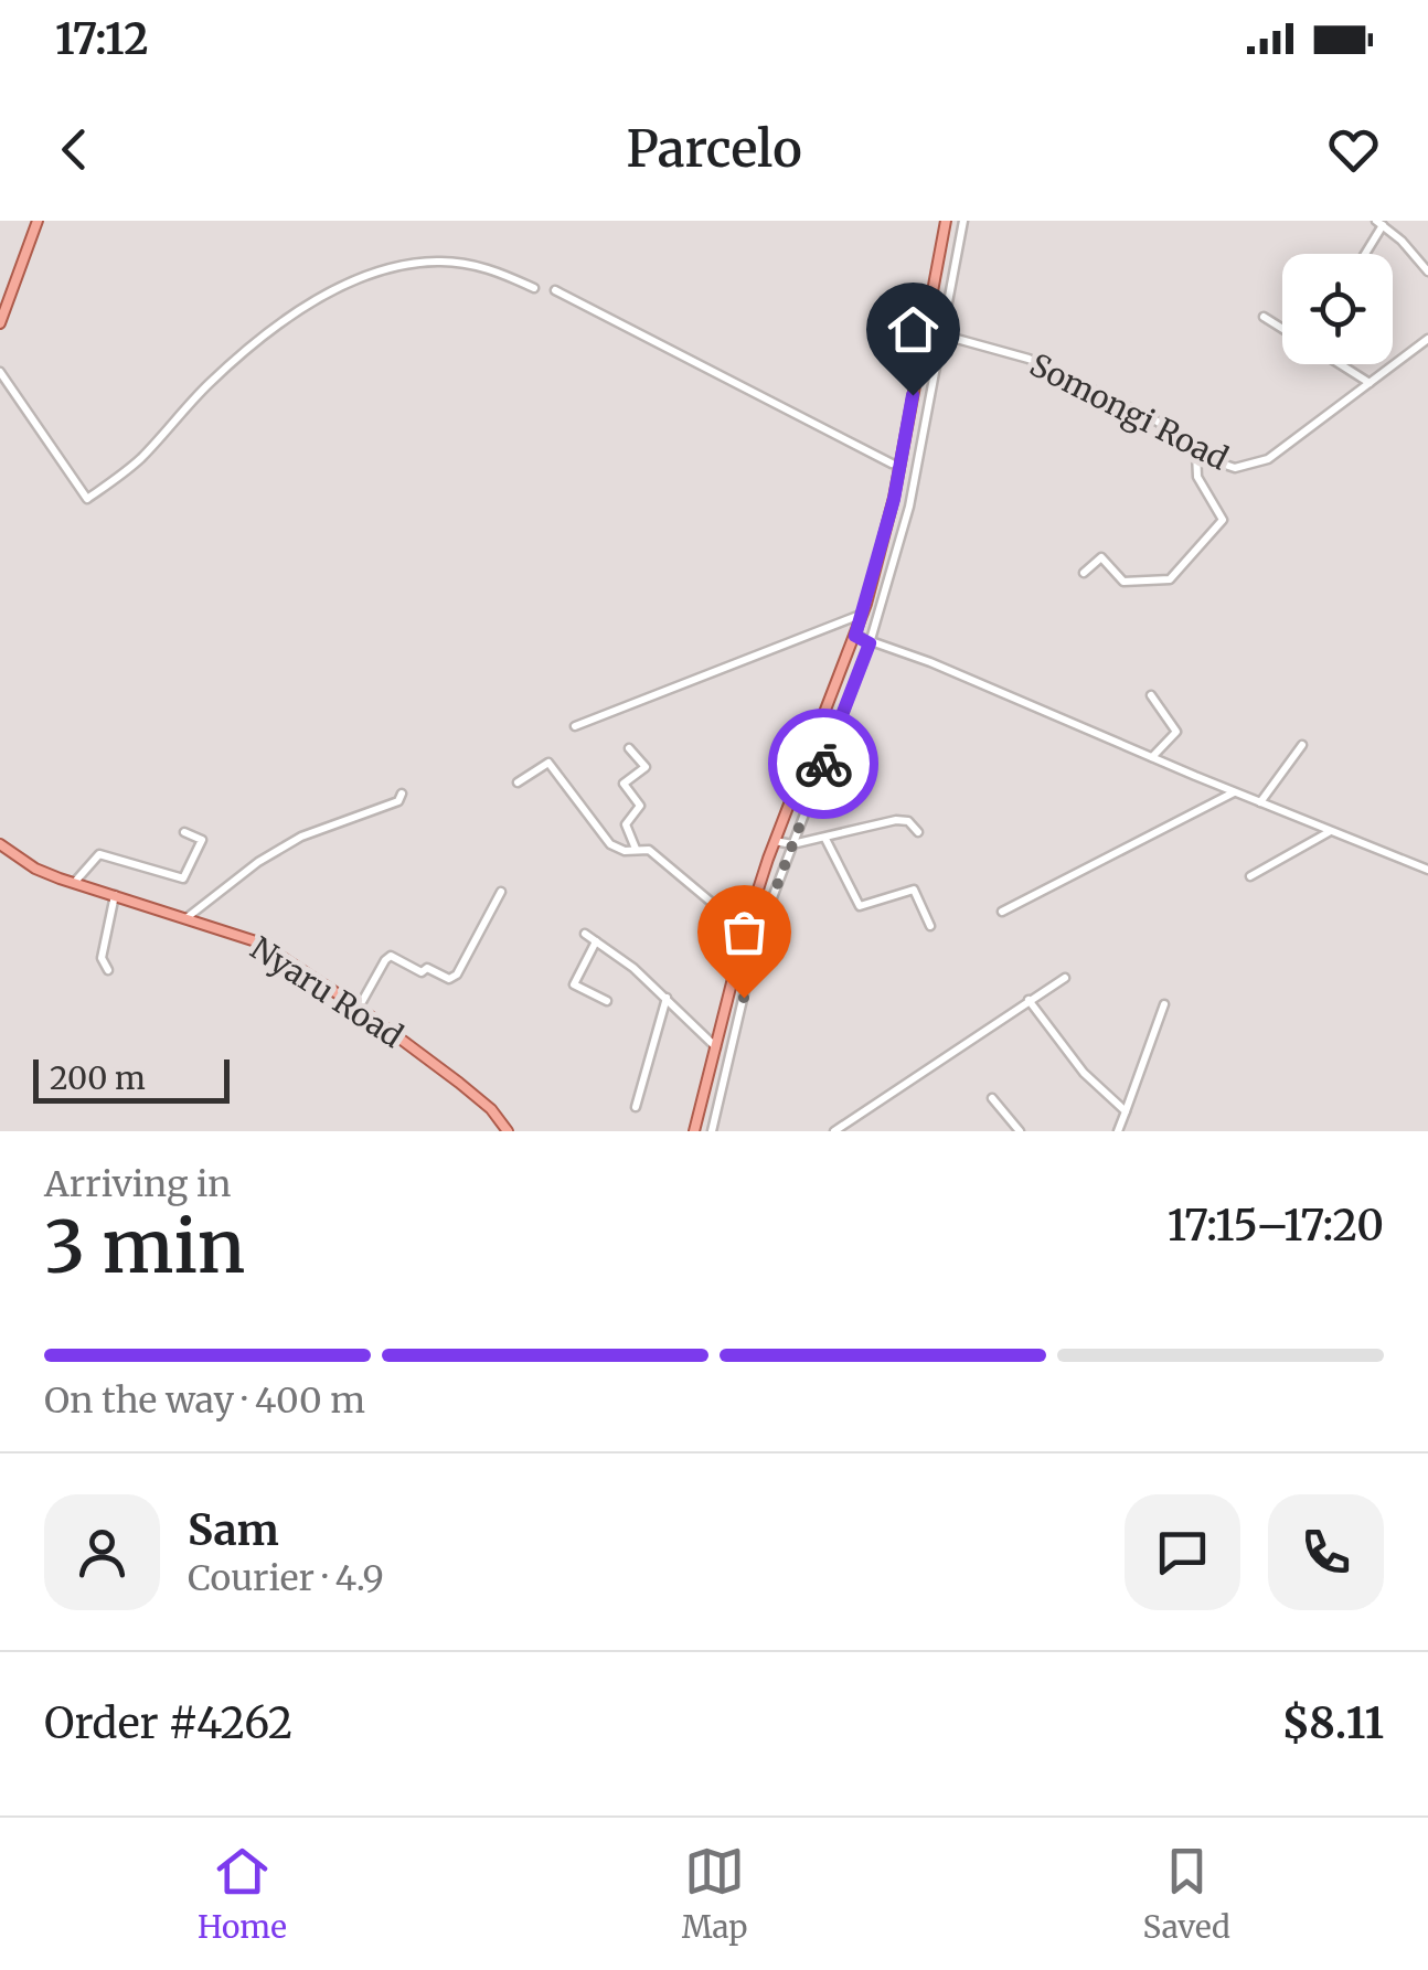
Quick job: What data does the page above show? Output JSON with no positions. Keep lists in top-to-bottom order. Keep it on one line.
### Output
{"streets":{"main road":["Nyaru Road"],"street":["Somongi Road"]},"scale_bar":"200 m","page":{"status":"17:12","header":"Parcelo","scale":"200 m","heading":["3 min","Arriving in","17:15–17:20"],"panel":["Sam","Courier · 4.9","Order #4262","$8.11"],"bar":"On the way · 400 m","tabs":["Home","Map","Saved"]}}
